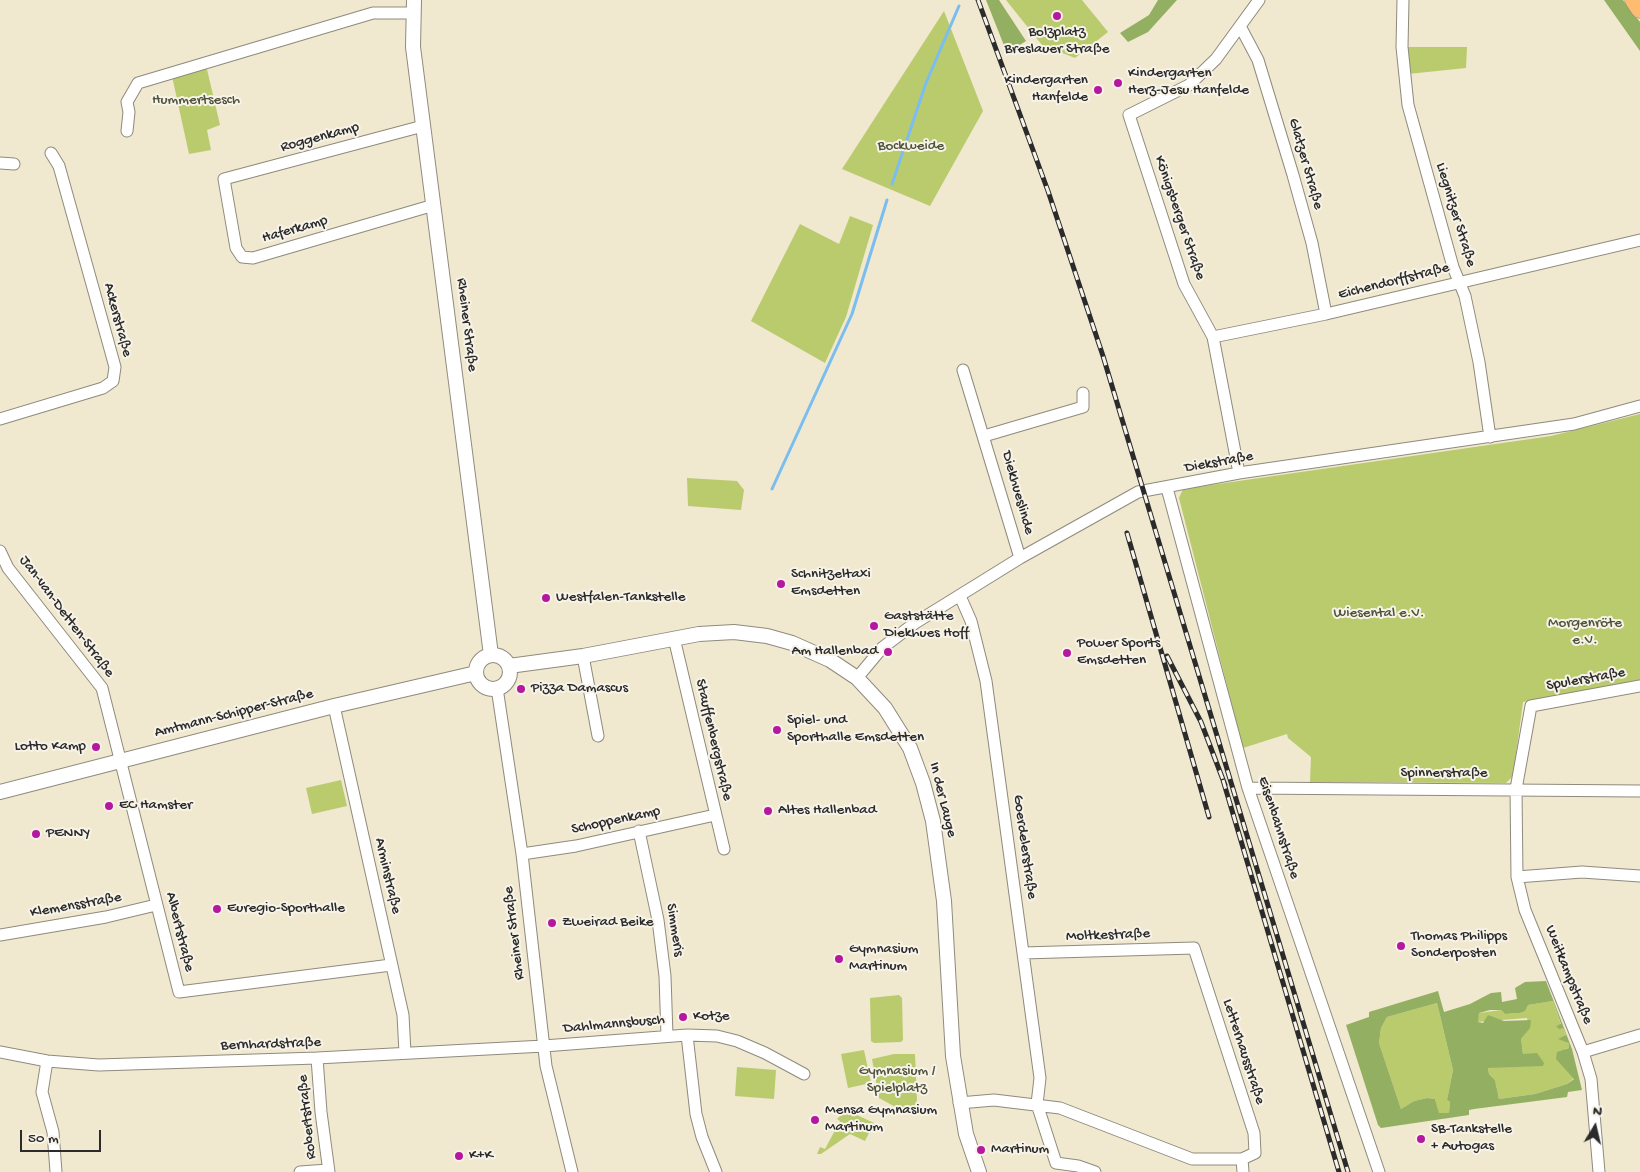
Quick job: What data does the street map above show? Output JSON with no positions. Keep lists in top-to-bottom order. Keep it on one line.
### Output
{"streets":{"street":["Roggenkamp","Glatzer Straße","Liegnitzer Straße","Königsberger Straße","Haferkamp","Eichendorffstraße","Ackerstraße","Rheiner Straße","Diekstraße","Diekhueslinde","Jan-van-Detten-Straße","Spulerstraße","Amtmann-Schipper-Straße","Stauffenbergstraße","Spinnerstraße","In der Lauge","Schoppenkamp","Eisenbahnstraße","Goerdelerstraße","Arminstraße","Klemensstraße","Simmeris","Albertstraße","Moltkestraße","Weitkampstraße","Dahlmannsbusch","Bernhardstraße","Letterhausstraße","Robertstraße"]},"crossings":[["Roggenkamp","Haferkamp"],["Roggenkamp","Rheiner Straße"],["Glatzer Straße","Königsberger Straße"],["Glatzer Straße","Eichendorffstraße"],["Liegnitzer Straße","Eichendorffstraße"],["Liegnitzer Straße","Diekstraße"],["Königsberger Straße","Eichendorffstraße"],["Königsberger Straße","Diekstraße"],["Haferkamp","Rheiner Straße"],["Rheiner Straße","Amtmann-Schipper-Straße"],["Rheiner Straße","In der Lauge"],["Rheiner Straße","Schoppenkamp"],["Rheiner Straße","Dahlmannsbusch"],["Rheiner Straße","Bernhardstraße"],["Diekstraße","Diekhueslinde"],["Diekstraße","In der Lauge"],["Diekstraße","Eisenbahnstraße"],["Diekstraße","Goerdelerstraße"],["Jan-van-Detten-Straße","Amtmann-Schipper-Straße"],["Jan-van-Detten-Straße","Albertstraße"],["Spulerstraße","Spinnerstraße"],["Spulerstraße","Weitkampstraße"],["Amtmann-Schipper-Straße","In der Lauge"],["Amtmann-Schipper-Straße","Arminstraße"],["Amtmann-Schipper-Straße","Albertstraße"],["Stauffenbergstraße","In der Lauge"],["Stauffenbergstraße","Schoppenkamp"],["Spinnerstraße","Eisenbahnstraße"],["Spinnerstraße","Weitkampstraße"],["Schoppenkamp","Simmeris"],["Goerdelerstraße","Moltkestraße"],["Arminstraße","Albertstraße"],["Arminstraße","Bernhardstraße"],["Klemensstraße","Albertstraße"],["Simmeris","Dahlmannsbusch"],["Moltkestraße","Letterhausstraße"],["Dahlmannsbusch","Bernhardstraße"],["Bernhardstraße","Robertstraße"]],"parks":["Hummertsesch","Bockweide","Wiesental e.V.","Morgenröte e.V.","Gymnasium / Spielplatz"],"places":["Bolzplatz Breslauer Straße","Kindergarten Herz-Jesu Hanfelde","Kindergarten Hanfelde","Schnitzeltaxi Emsdetten","Westfalen-Tankstelle","Gaststätte Diekhues Hoff","Am Hallenbad","Power Sports Emsdetten","Pizza Damascus","Spiel- und Sporthalle Emsdetten","Lotto Kamp","EC Hamster","Altes Hallenbad","PENNY","Euregio-Sporthalle","Zweirad Beike","Thomas Philipps Sonderposten","Gymnasium Martinum","Kotze","Mensa Gymnasium Martinum","SB-Tankstelle + Autogas","Martinum","K+K"],"scale_bar":"50 m","north":"top"}
